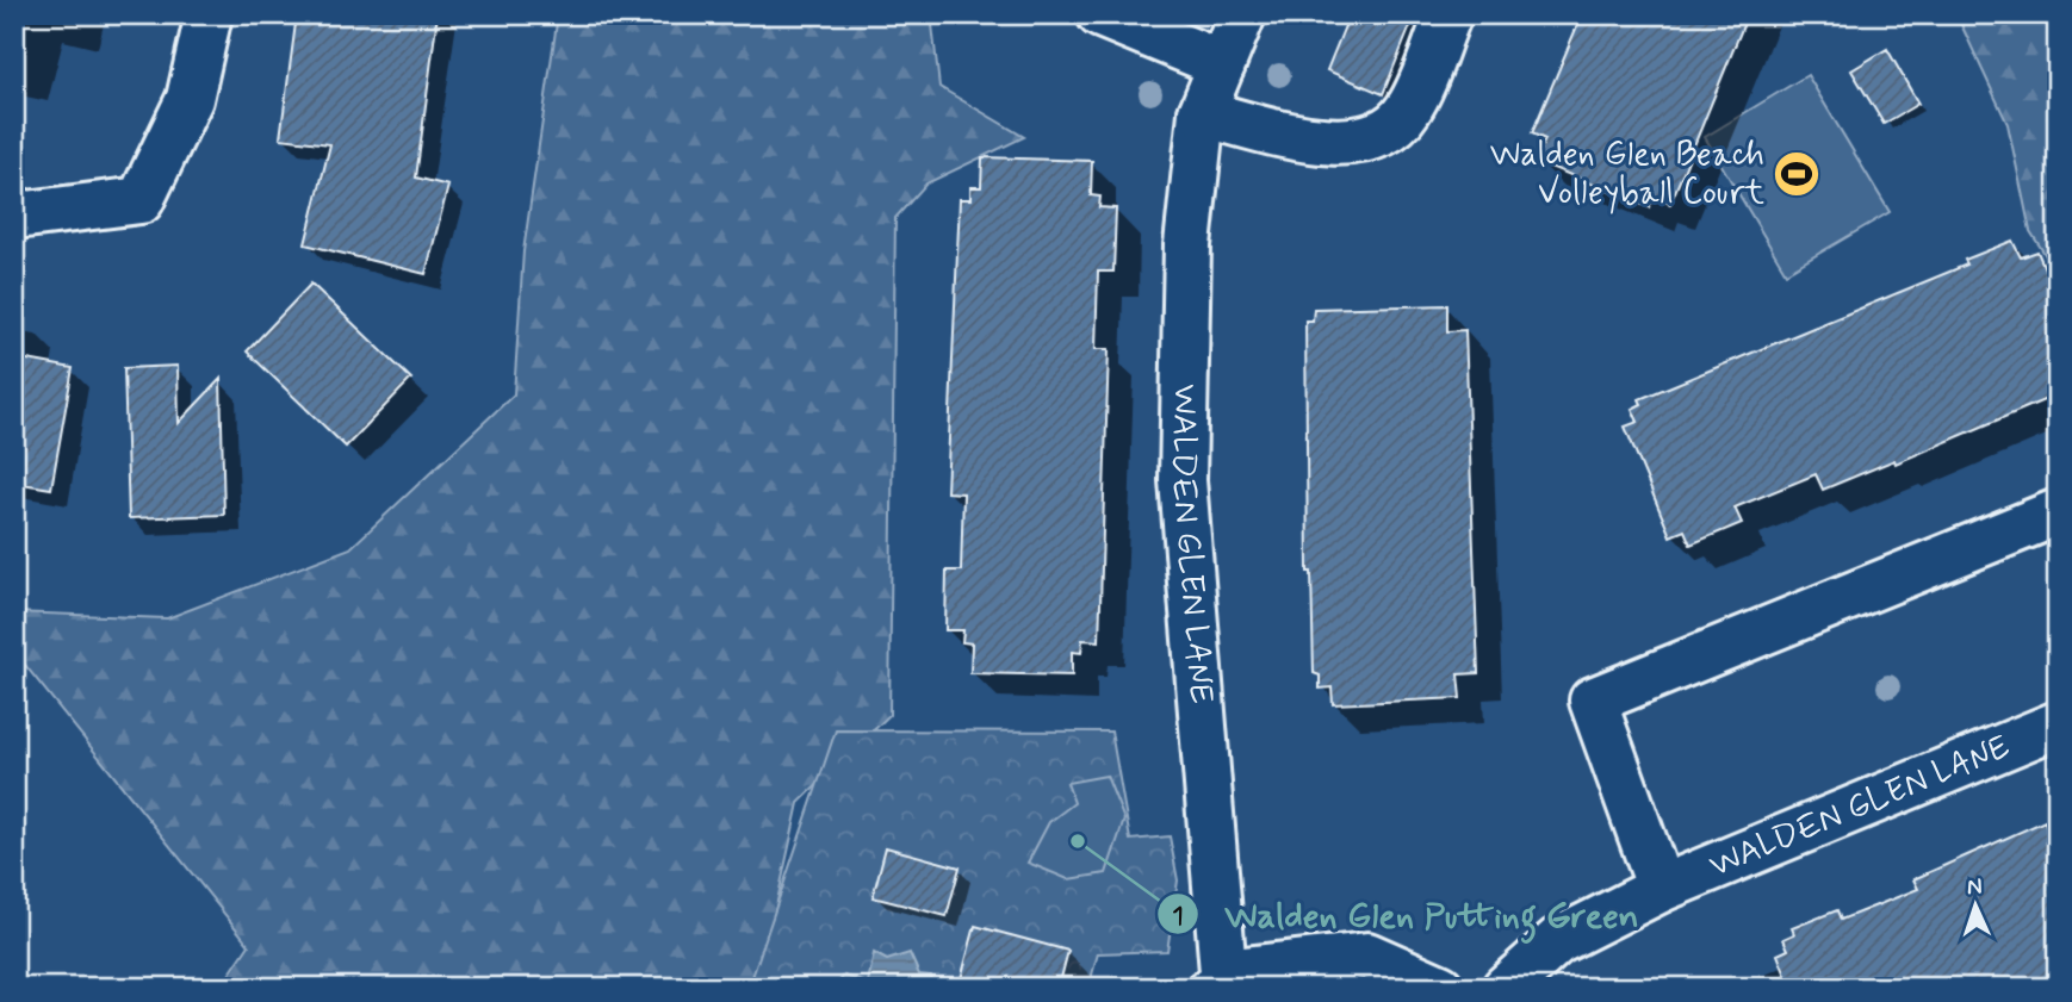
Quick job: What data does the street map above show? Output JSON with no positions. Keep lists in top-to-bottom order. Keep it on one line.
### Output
{"streets":{"street":["WALDEN GLEN LANE"]},"places":{"sports":["Walden Glen Beach Volleyball Court"],"other":["Walden Glen Putting Green"]},"north":"top"}
